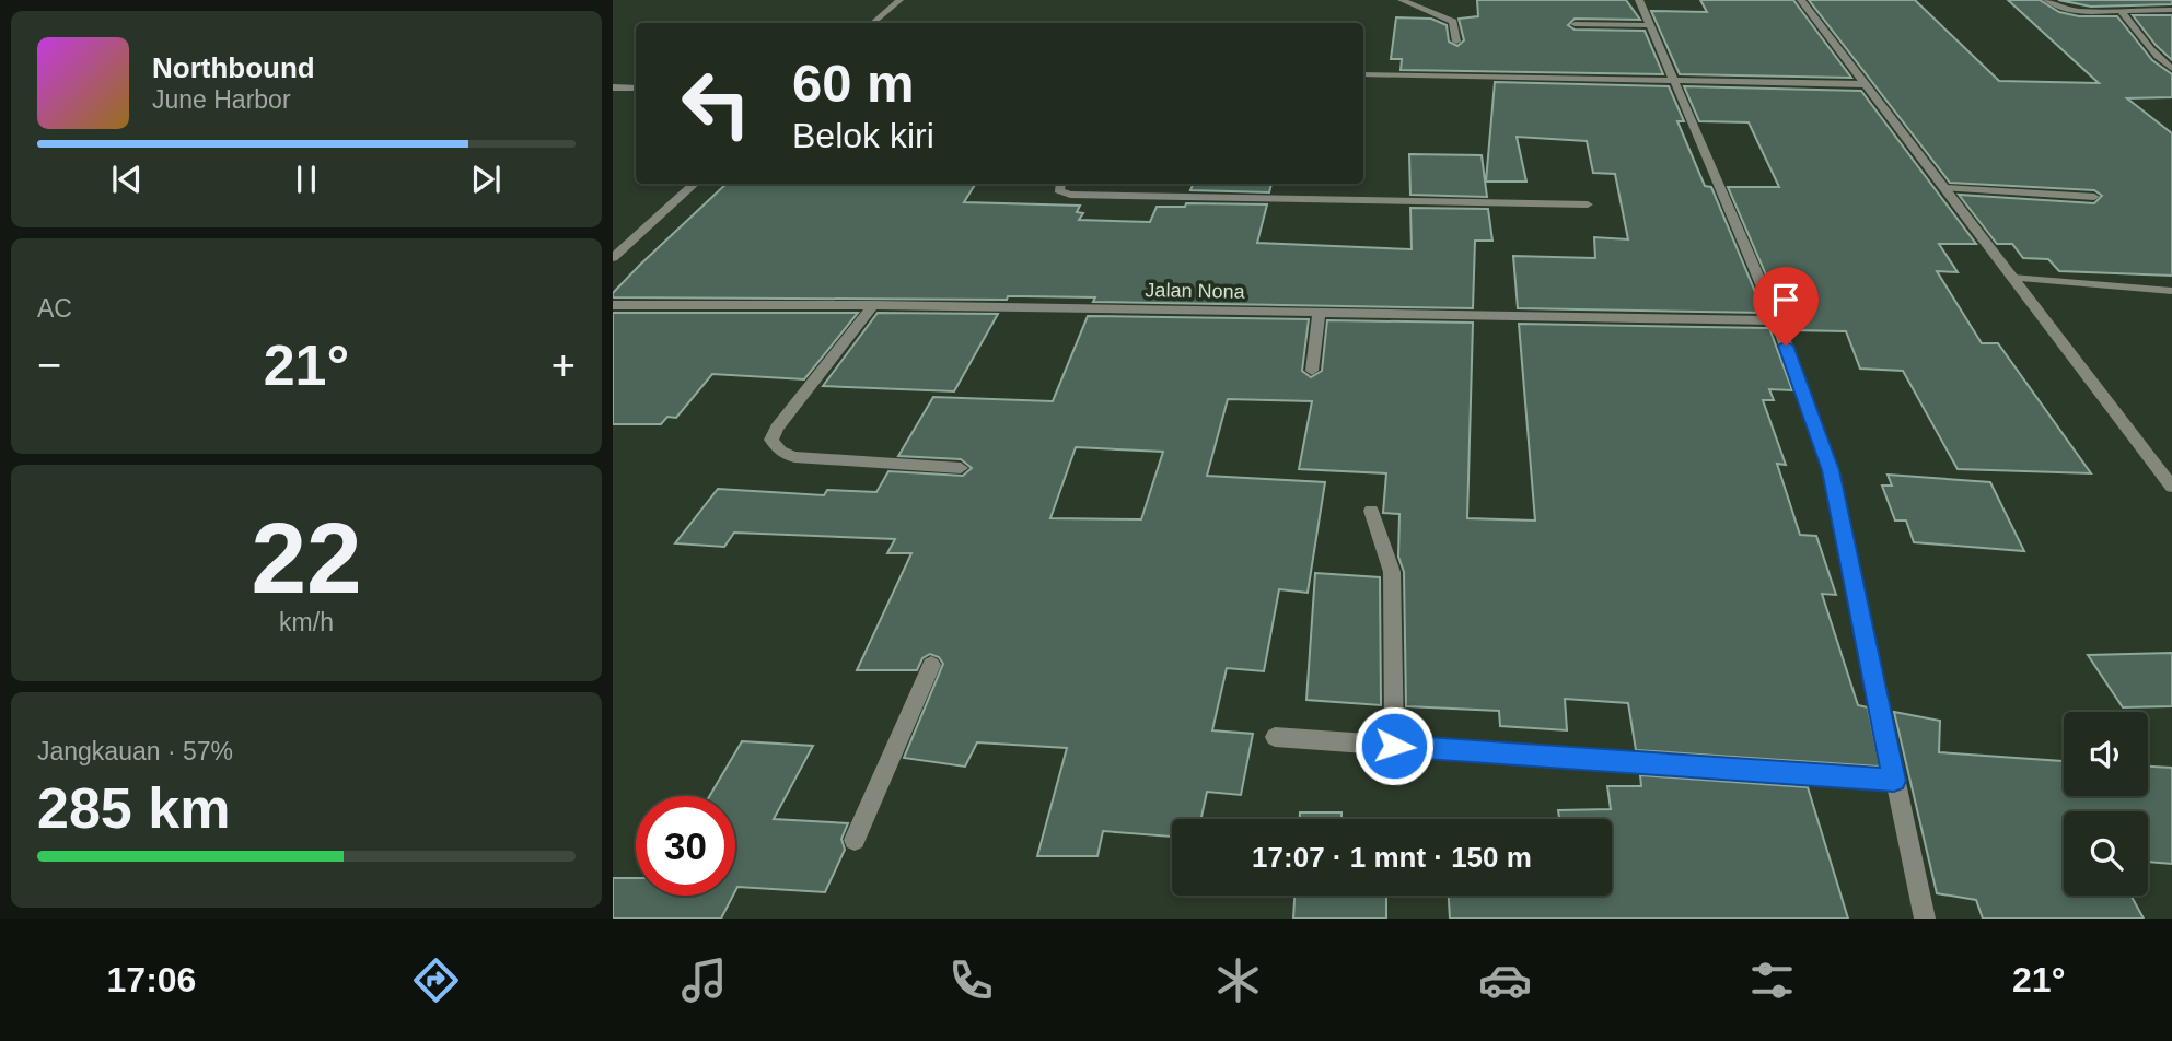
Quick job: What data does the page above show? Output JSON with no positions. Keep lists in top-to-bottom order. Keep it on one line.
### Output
{"streets":{"street":["Jalan Nona"]},"page":{"turn":["60 m","Belok kiri"],"song":["Northbound","June Harbor"],"tile":["AC",["22","km/h"],["Jangkauan · 57%","285 km"]],"heat":["−","21°","+"],"limit":"30","trip":"17:07 · 1 mnt · 150 m","tabs":["17:06","21°"]}}
